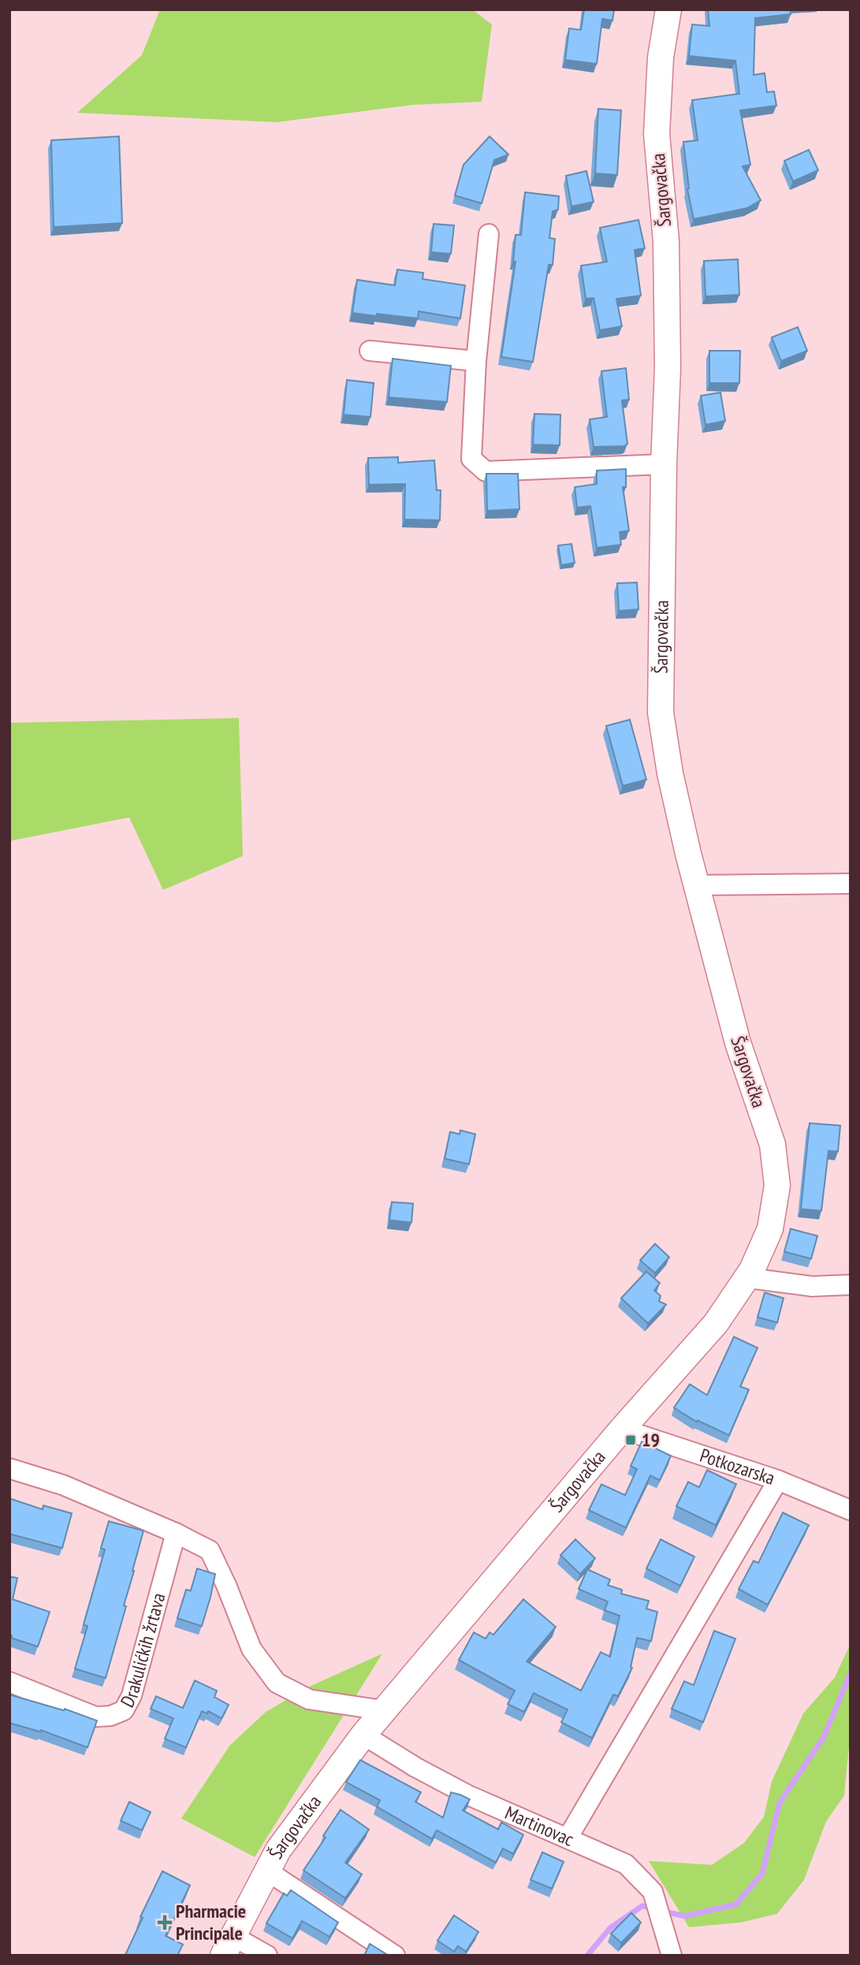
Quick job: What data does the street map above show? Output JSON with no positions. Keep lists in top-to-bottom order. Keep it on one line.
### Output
{"streets":{"street":["Šargovačka","Potkozarska","Drakulićkih žrtava","Martinovac"]},"crossings":[["Šargovačka","Potkozarska"],["Šargovačka","Martinovac"]],"places":{"transit":["19"],"health":["Pharmacie Principale"]}}
